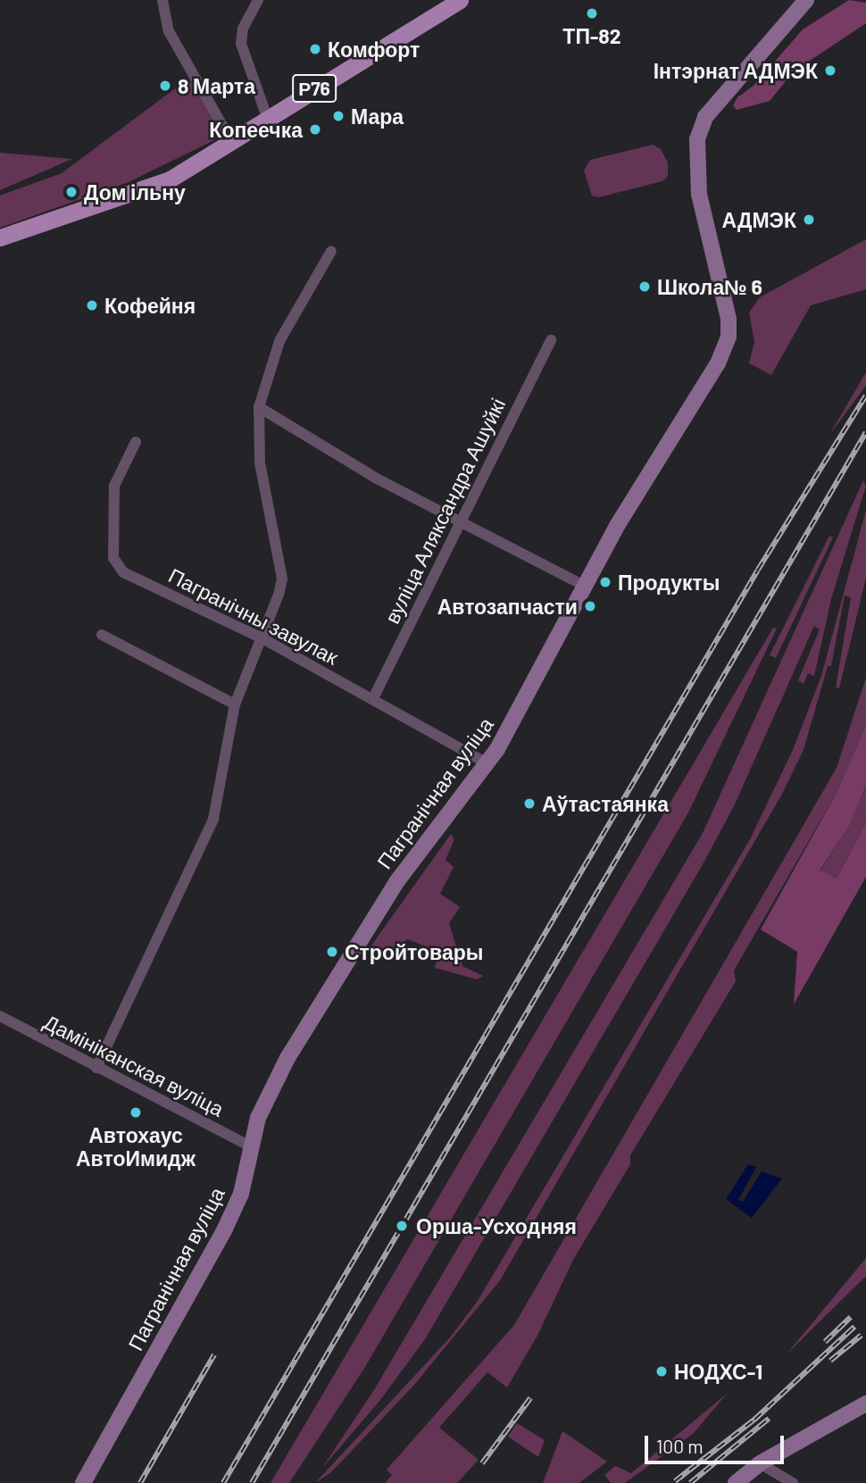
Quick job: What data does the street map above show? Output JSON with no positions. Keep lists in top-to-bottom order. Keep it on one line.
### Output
{"streets":{"main road":["Р76","Пагранічная вуліца"],"street":["вуліца Аляксандра Ашуйкі","Пагранічны завулак","Дамініканская вуліца"]},"crossings":[["вуліца Аляксандра Ашуйкі","Пагранічны завулак"],["Пагранічны завулак","Пагранічная вуліца"],["Пагранічная вуліца","Дамініканская вуліца"]],"places":["ТП-82","Комфорт","Інтэрнат АДМЭК","8 Марта","Мара","Копеечка","Дом ільну","АДМЭК","Школа№ 6","Кофейня","Продукты","Автозапчасти","Аўтастаянка","Стройтовары","Автохаус АвтоИмидж","Орша-Усходняя","НОДХС-1"],"scale_bar":"100 m"}
